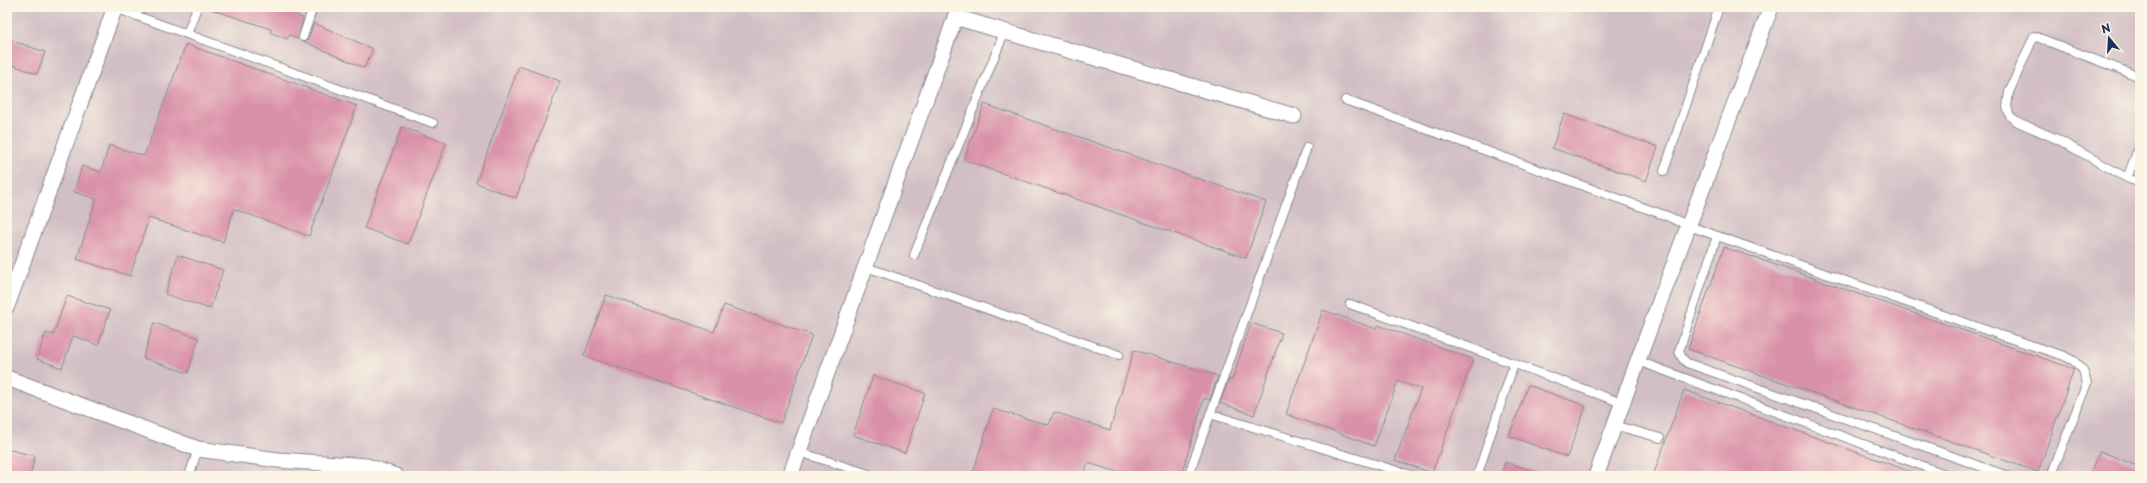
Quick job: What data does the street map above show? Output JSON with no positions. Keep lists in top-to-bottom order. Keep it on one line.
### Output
{"north":"top"}
